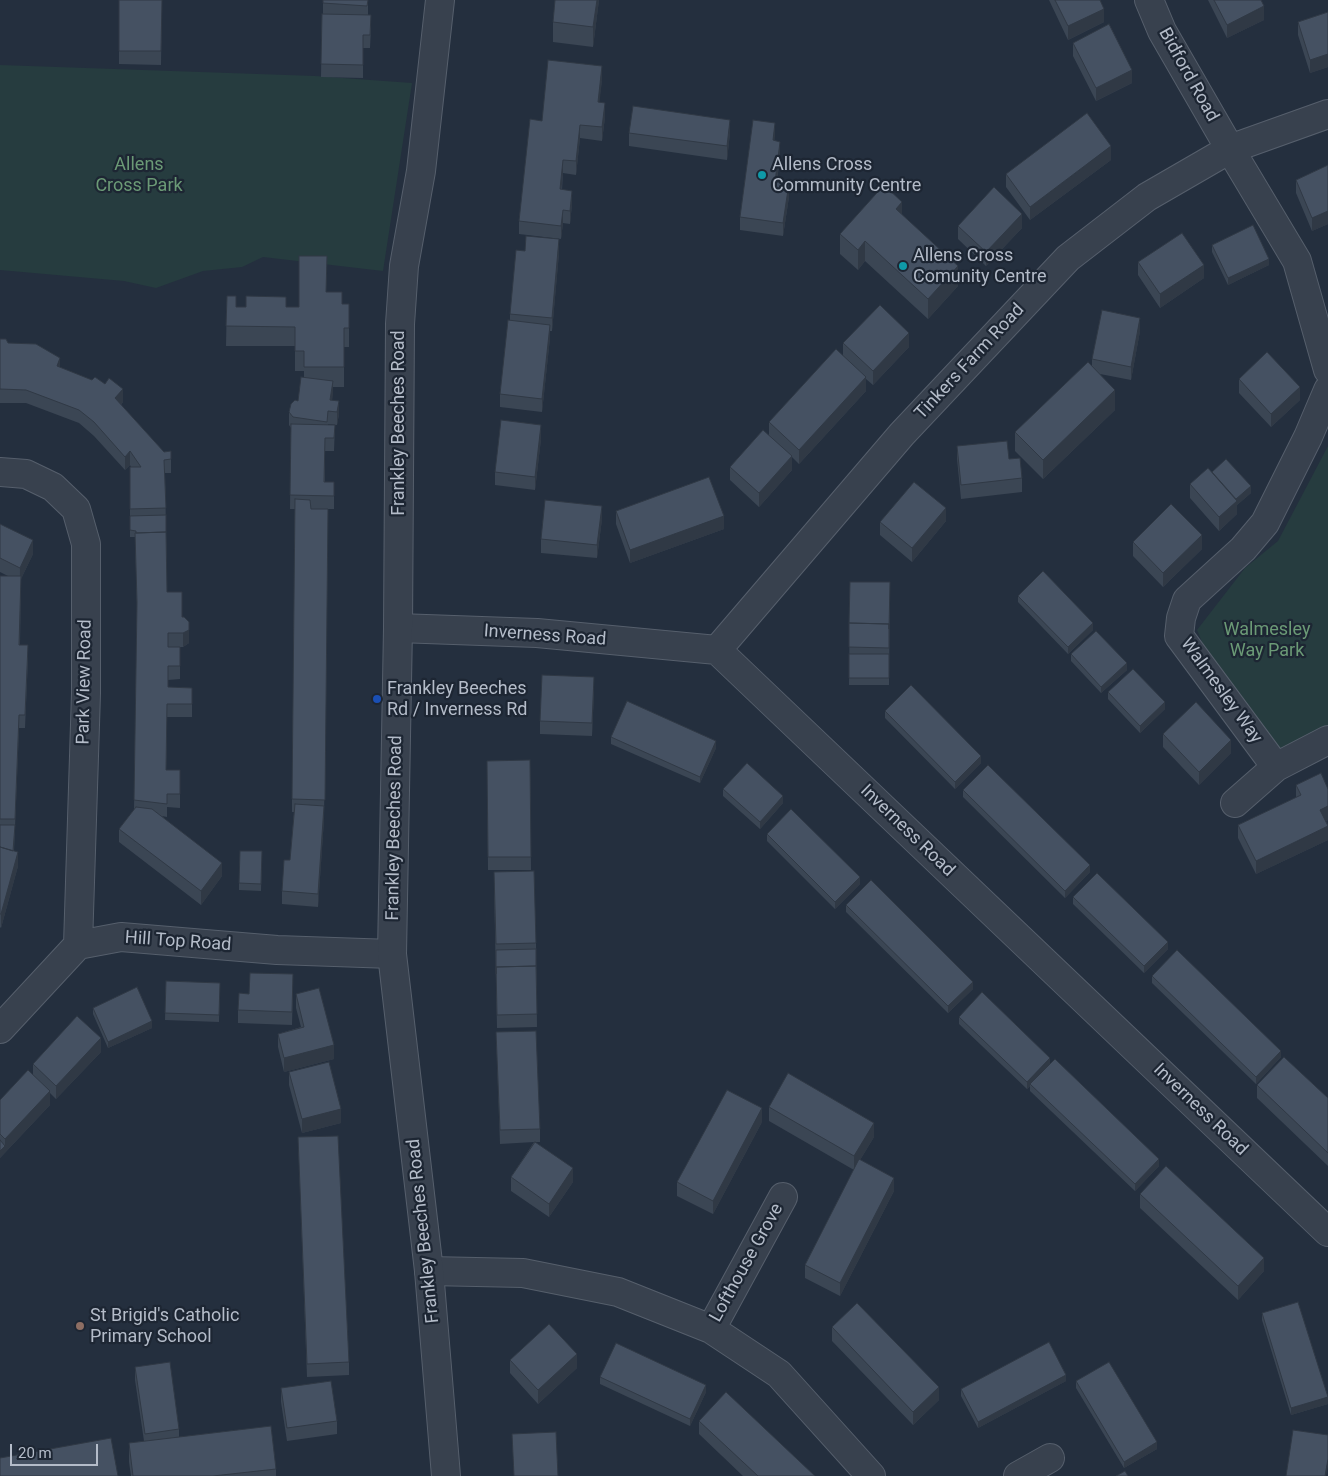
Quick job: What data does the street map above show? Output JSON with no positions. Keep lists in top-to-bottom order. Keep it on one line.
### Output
{"streets":{"street":["Bidford Road","Tinkers Farm Road","Frankley Beeches Road","Inverness Road","Park View Road","Walmesley Way","Hill Top Road","Lofthouse Grove"]},"crossings":[["Bidford Road","Tinkers Farm Road"],["Tinkers Farm Road","Inverness Road"],["Frankley Beeches Road","Inverness Road"],["Frankley Beeches Road","Hill Top Road"],["Park View Road","Hill Top Road"]],"parks":["Allens Cross Park","Walmesley Way Park"],"places":["Allens Cross Community Centre","Allens Cross Comunity Centre","Frankley Beeches Rd / Inverness Rd","St Brigid's Catholic Primary School"],"scale_bar":"20 m"}
